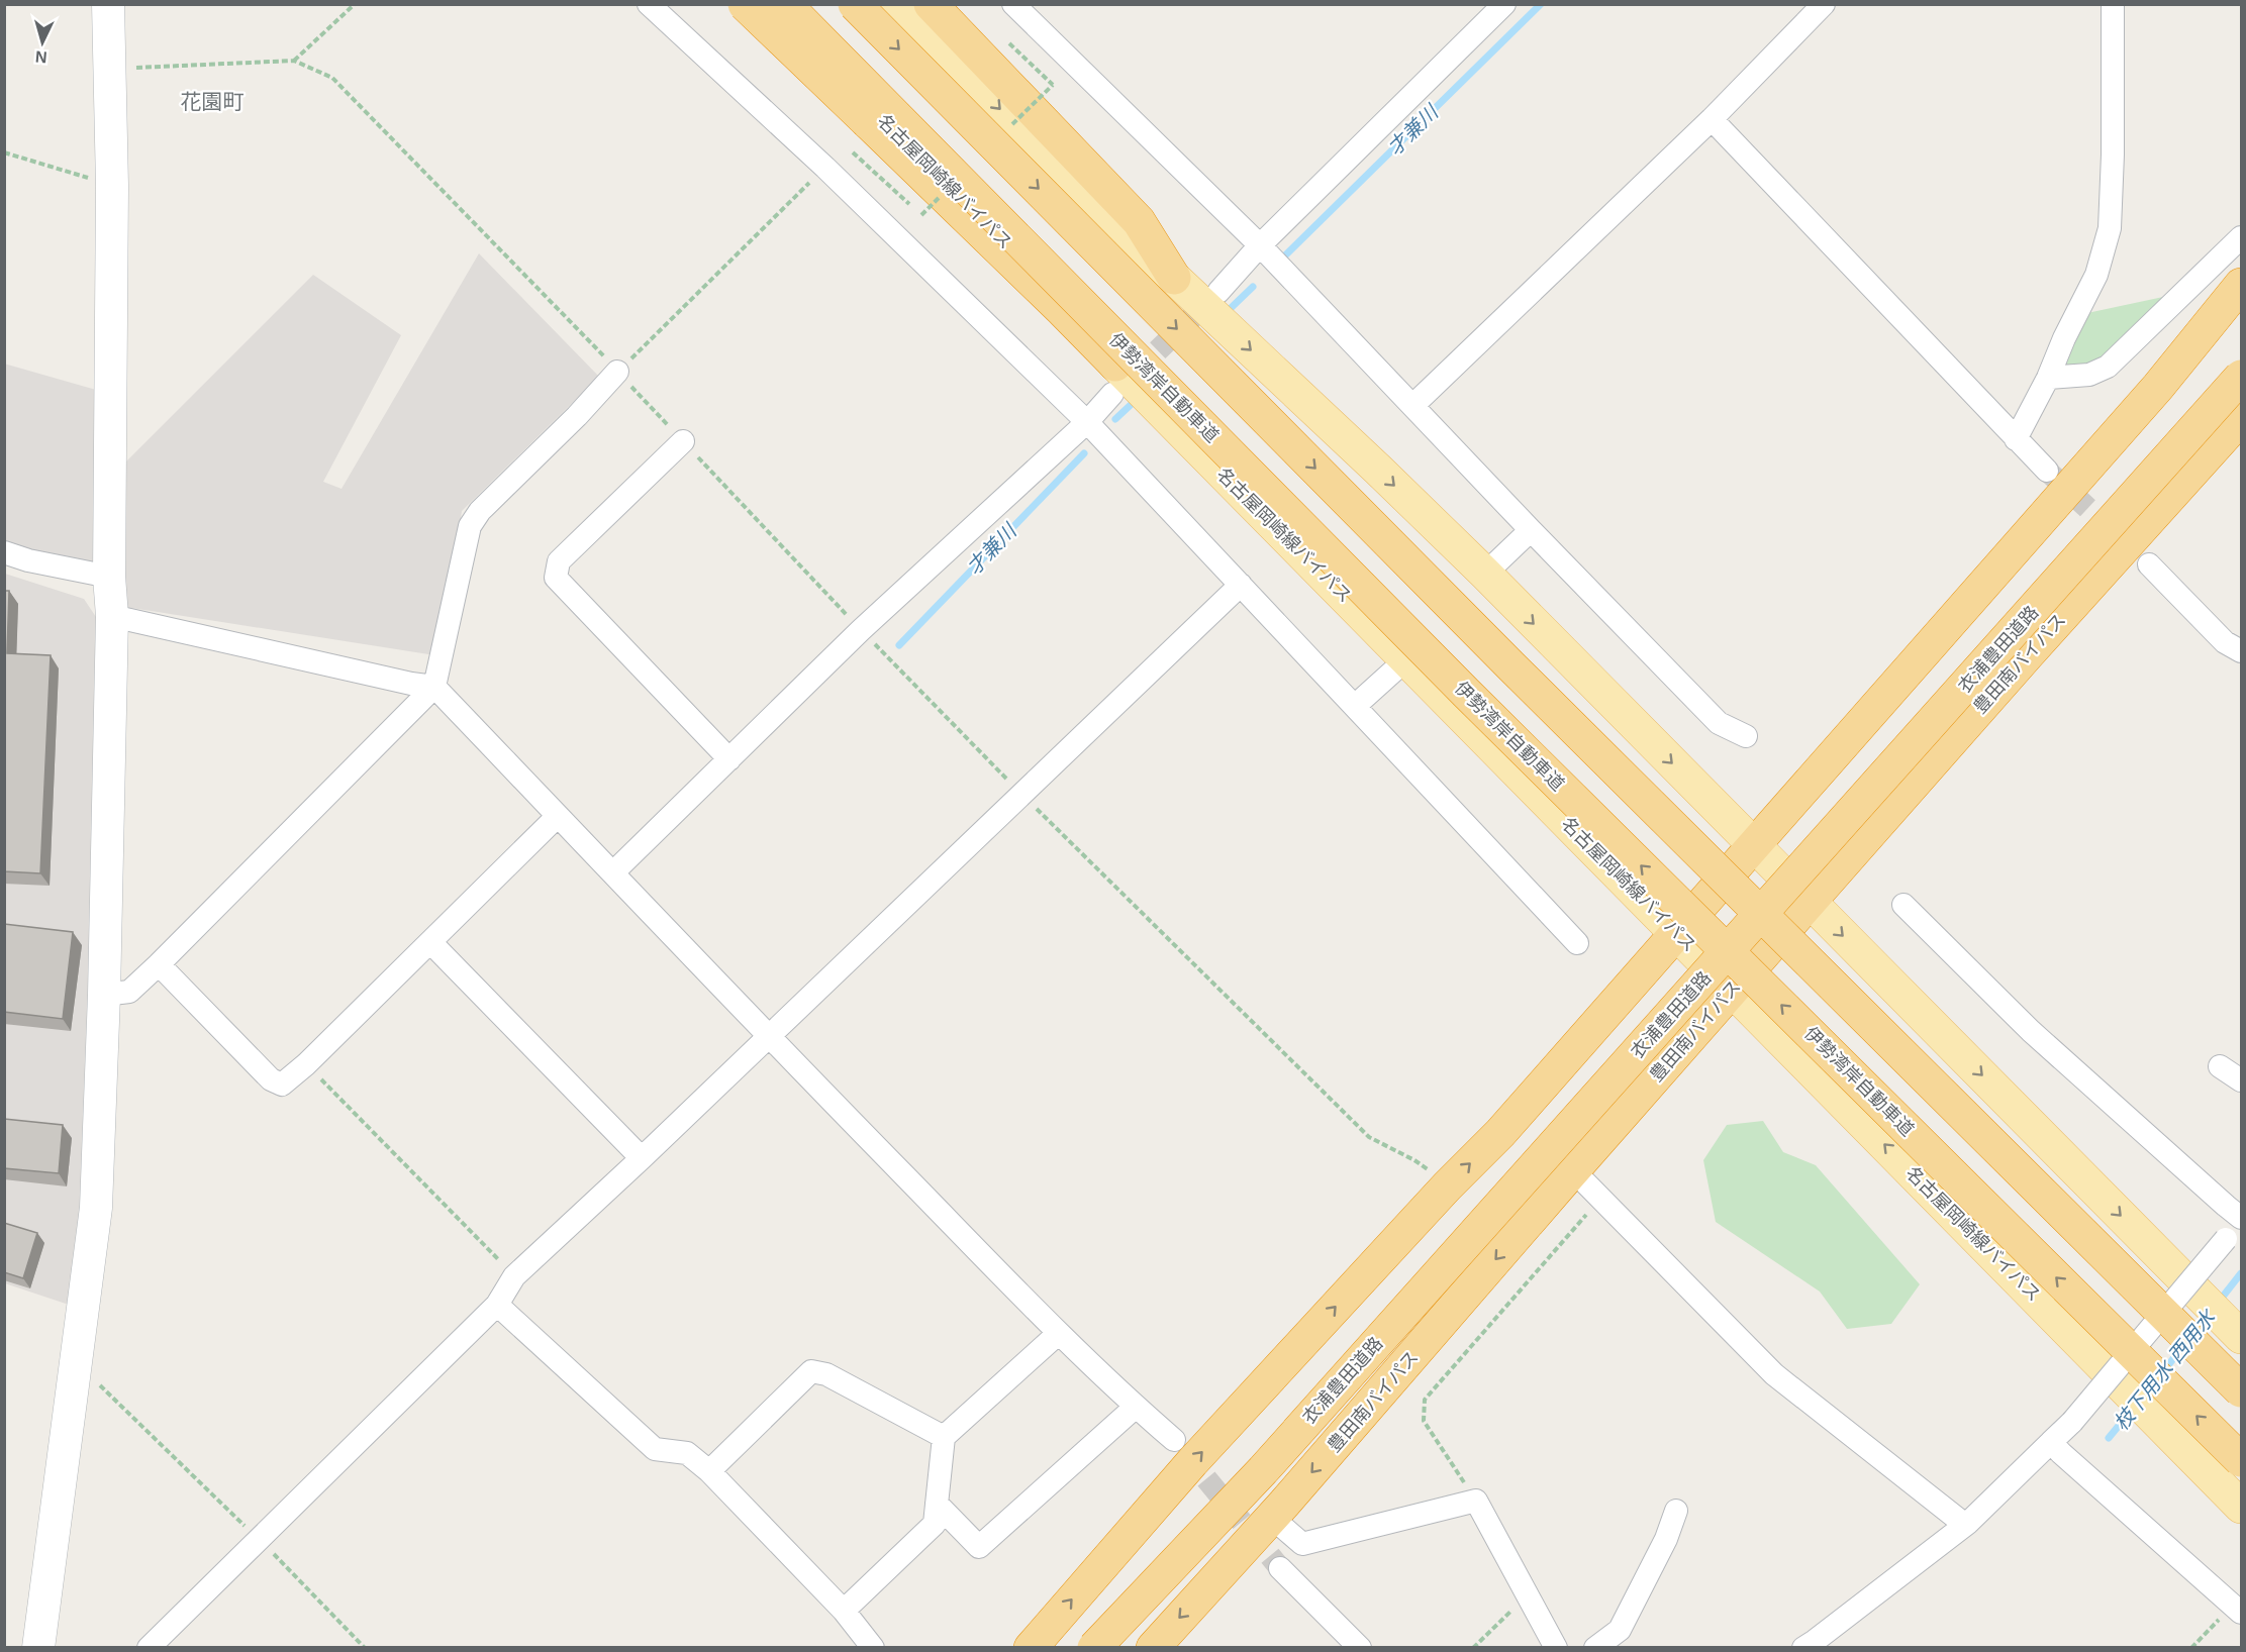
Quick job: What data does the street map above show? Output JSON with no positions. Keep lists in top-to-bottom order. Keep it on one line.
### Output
{"streets":{"highway":["伊勢湾岸自動車道","衣浦豊田道路","豊田南バイパス"],"main road":["名古屋岡崎線バイパス"]},"crossings":[["名古屋岡崎線バイパス","豊田南バイパス"]],"districts":["花園町"],"water":["才兼川","枝下用水 西用水"],"north":"bottom"}
